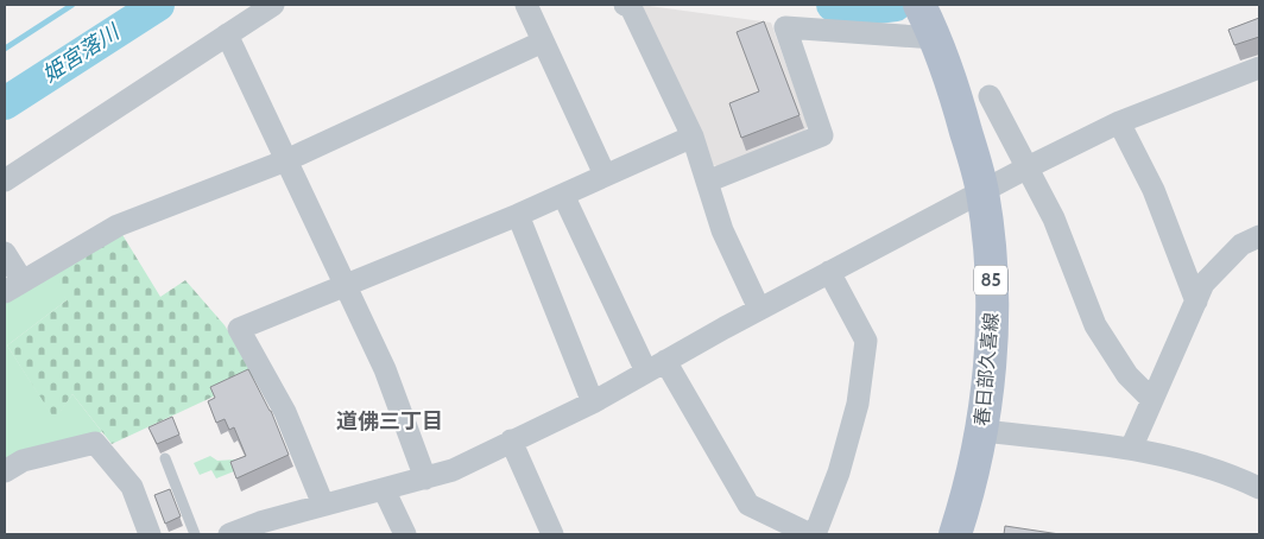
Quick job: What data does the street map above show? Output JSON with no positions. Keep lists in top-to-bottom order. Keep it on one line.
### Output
{"streets":{"main road":["85","春日部久喜線"]},"districts":["道佛三丁目"],"water":["姫宮落川"]}
